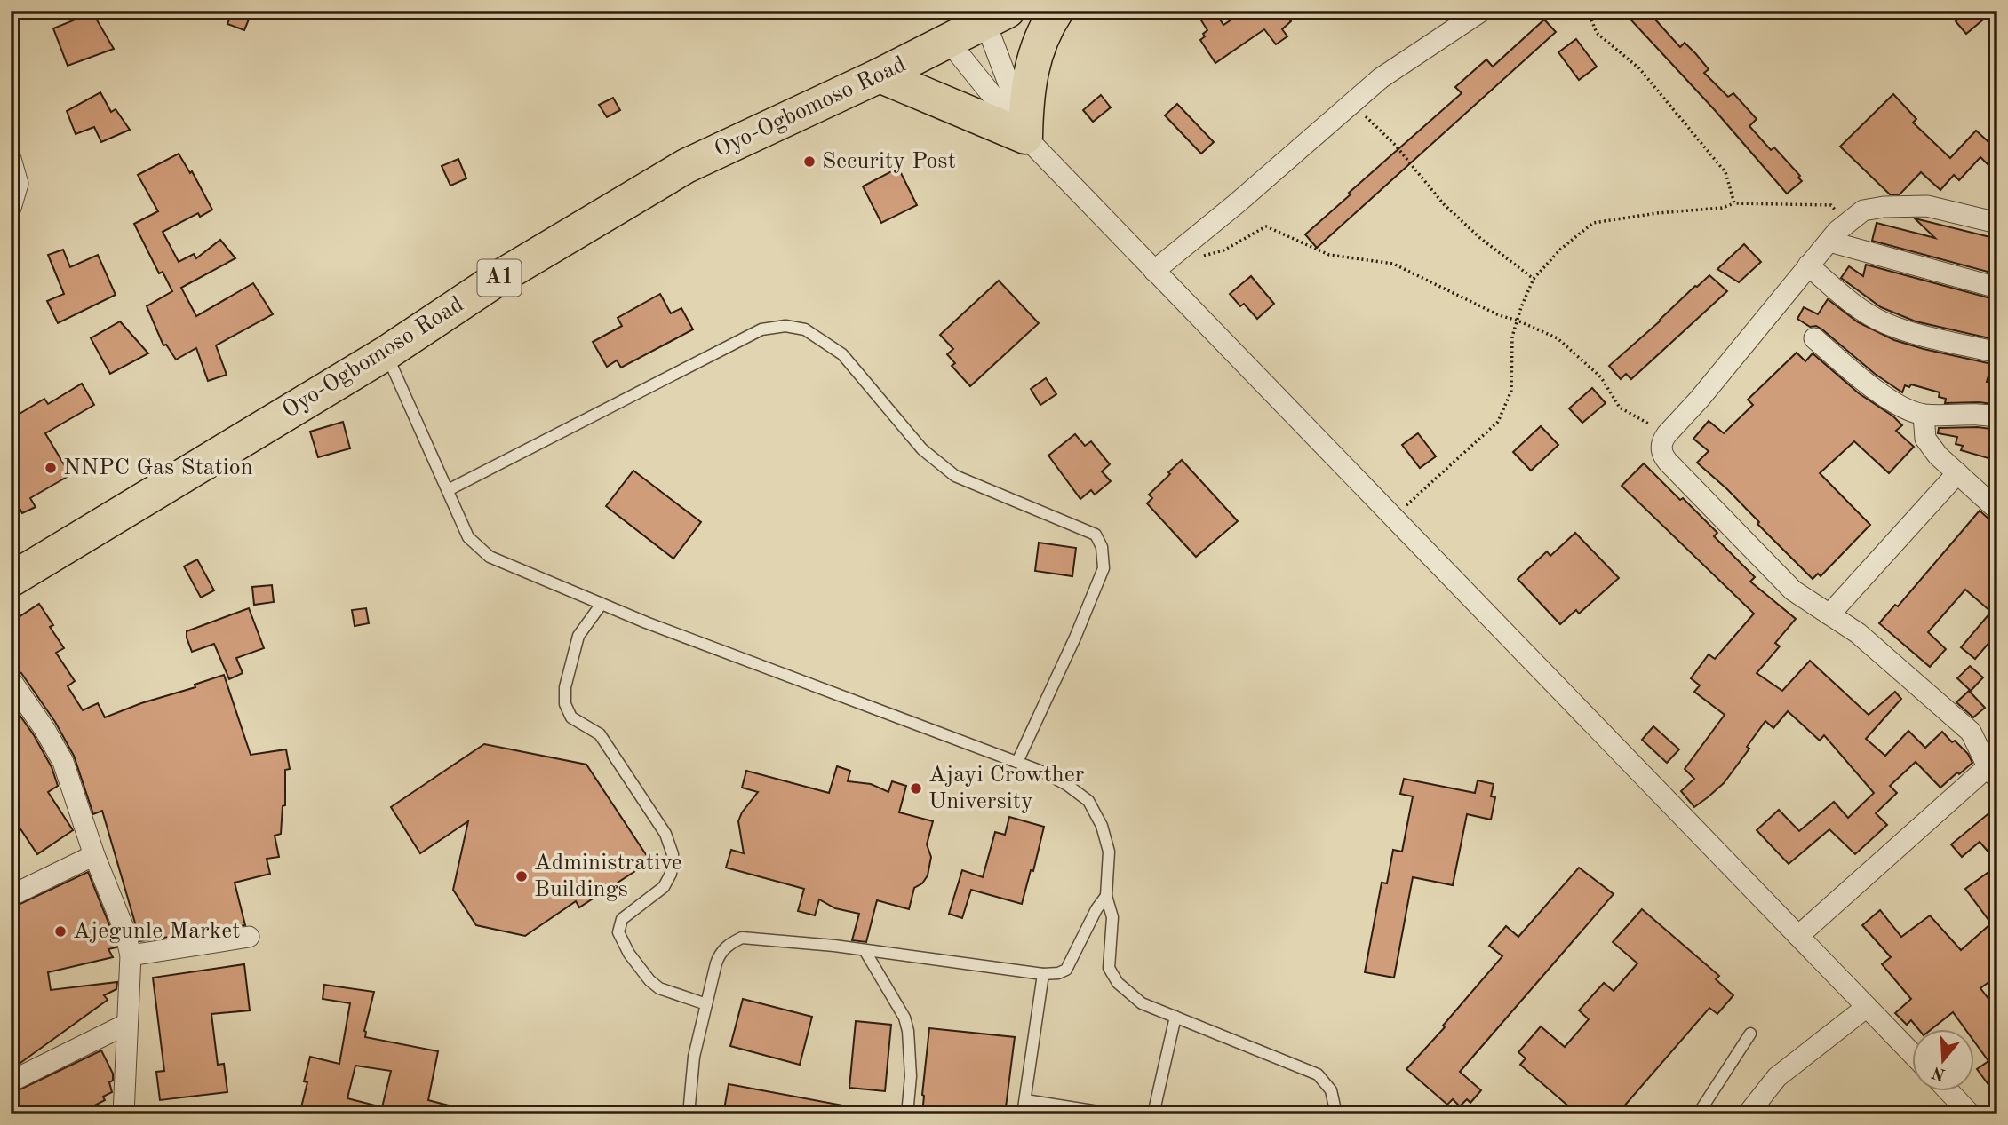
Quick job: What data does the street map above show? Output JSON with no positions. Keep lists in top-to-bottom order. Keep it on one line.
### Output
{"streets":{"highway":["Oyo-Ogbomoso Road","A1"]},"places":["Security Post","NNPC Gas Station","Ajayi Crowther University","Administrative Buildings","Ajegunle Market"],"north":"bottom"}
